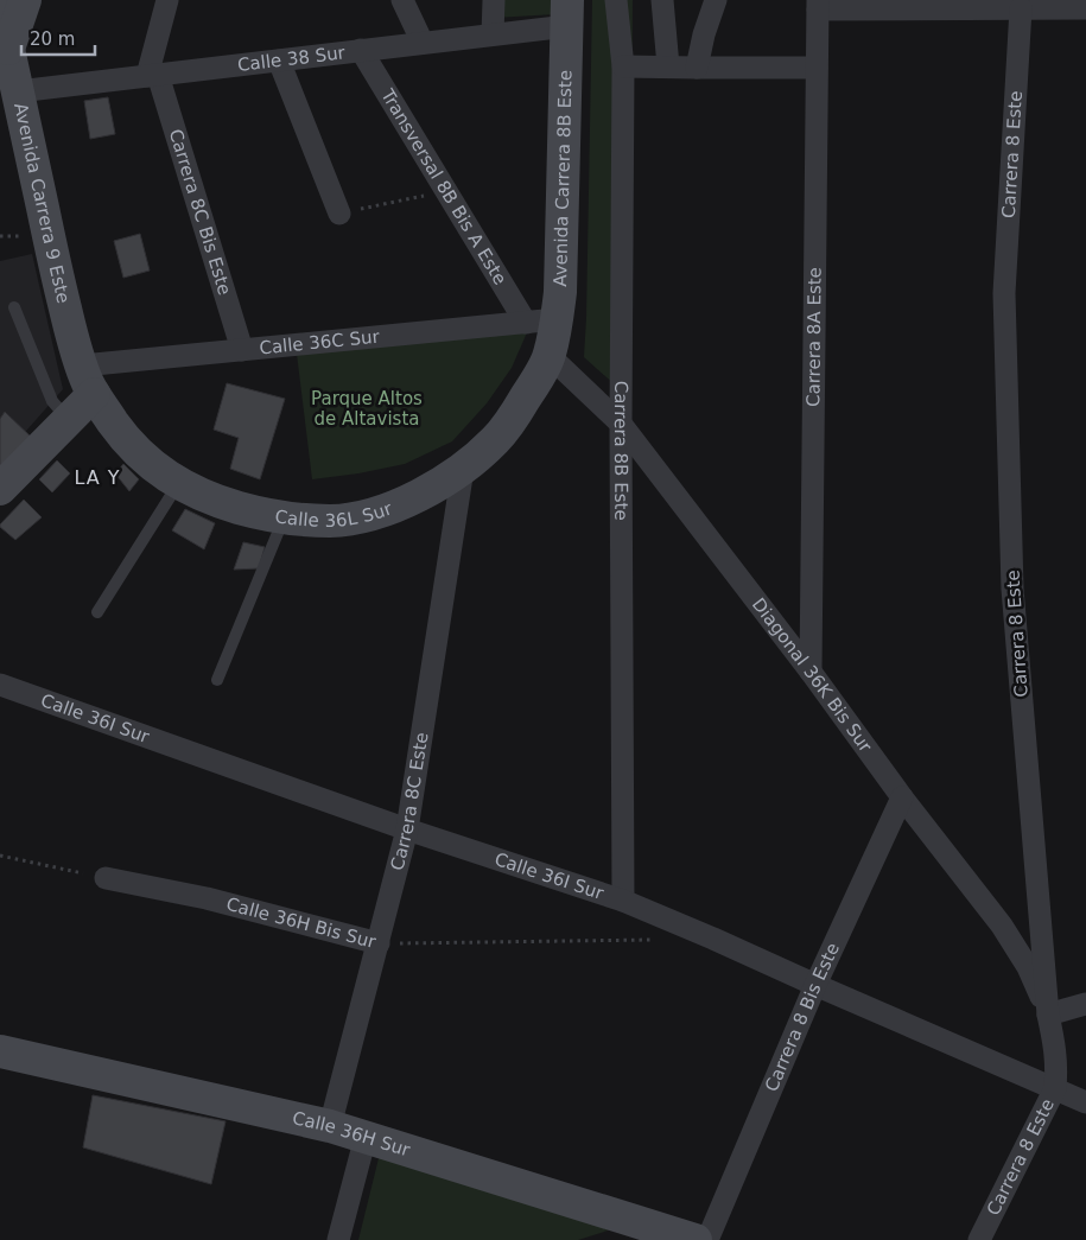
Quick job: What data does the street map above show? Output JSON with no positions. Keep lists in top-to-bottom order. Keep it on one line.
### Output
{"streets":{"main road":["Avenida Carrera 8B Este","Avenida Carrera 9 Este","Calle 36L Sur","Calle 36H Sur"],"street":["Calle 38 Sur","Carrera 8 Este","Transversal 8B Bis A Este","Carrera 8C Bis Este","Carrera 8A Este","Calle 36C Sur","Carrera 8B Este","Diagonal 36K Bis Sur","Calle 36I Sur","Carrera 8C Este","Calle 36H Bis Sur","Carrera 8 Bis Este"]},"crossings":[["Calle 38 Sur","Avenida Carrera 8B Este"],["Calle 38 Sur","Transversal 8B Bis A Este"],["Calle 38 Sur","Avenida Carrera 9 Este"],["Calle 38 Sur","Carrera 8C Bis Este"],["Carrera 8 Este","Diagonal 36K Bis Sur"],["Carrera 8 Este","Calle 36I Sur"],["Avenida Carrera 8B Este","Transversal 8B Bis A Este"],["Avenida Carrera 8B Este","Calle 36C Sur"],["Avenida Carrera 8B Este","Calle 36L Sur"],["Avenida Carrera 8B Este","Diagonal 36K Bis Sur"],["Transversal 8B Bis A Este","Calle 36C Sur"],["Avenida Carrera 9 Este","Calle 36C Sur"],["Avenida Carrera 9 Este","Calle 36L Sur"],["Carrera 8C Bis Este","Calle 36C Sur"],["Carrera 8A Este","Diagonal 36K Bis Sur"],["Calle 36C Sur","Calle 36L Sur"],["Carrera 8B Este","Diagonal 36K Bis Sur"],["Carrera 8B Este","Calle 36I Sur"],["Calle 36L Sur","Diagonal 36K Bis Sur"],["Calle 36L Sur","Carrera 8C Este"],["Diagonal 36K Bis Sur","Carrera 8 Bis Este"],["Calle 36I Sur","Carrera 8C Este"],["Calle 36I Sur","Carrera 8 Bis Este"],["Carrera 8C Este","Calle 36H Bis Sur"],["Carrera 8C Este","Calle 36H Sur"]],"districts":["LA Y"],"parks":["Parque Altos de Altavista"],"scale_bar":"20 m"}
